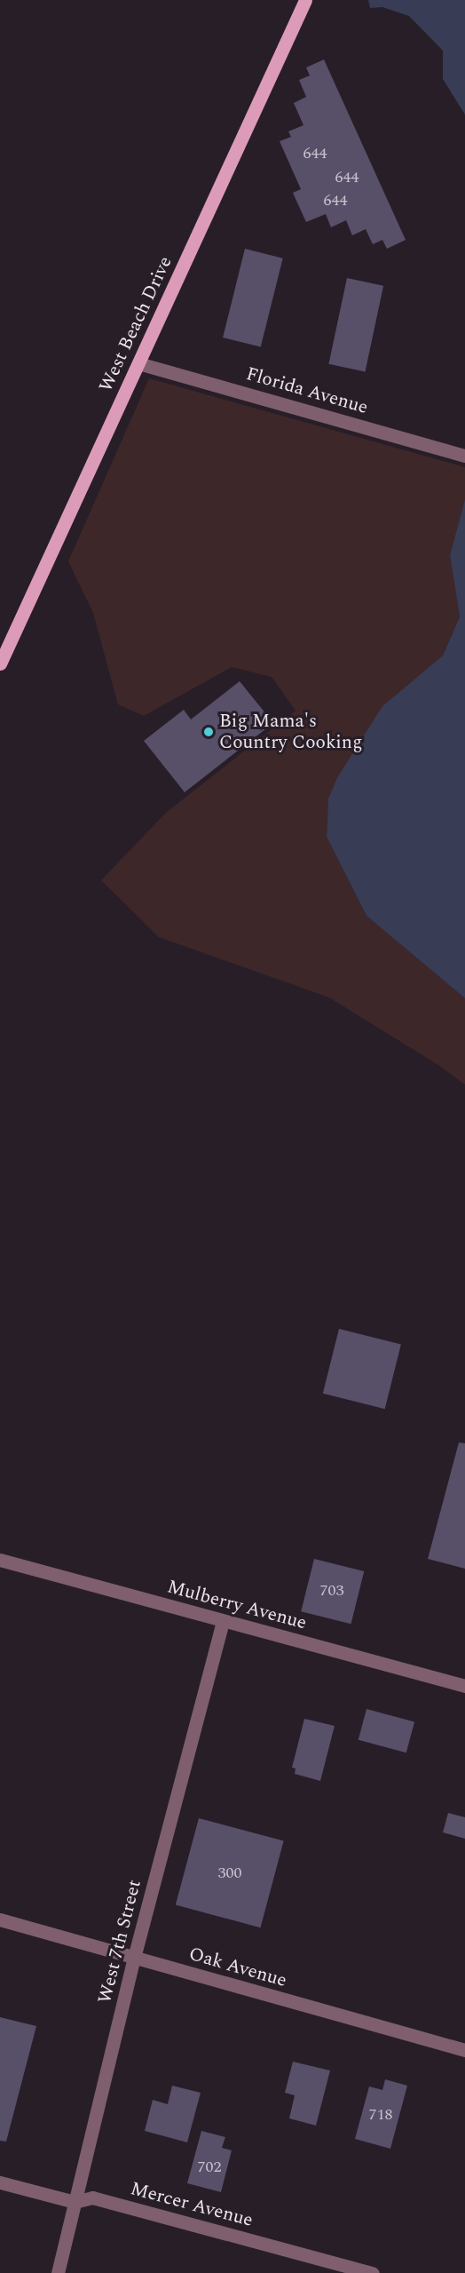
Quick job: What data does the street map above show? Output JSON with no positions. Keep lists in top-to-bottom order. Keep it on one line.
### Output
{"streets":{"main road":["West Beach Drive"],"street":["Florida Avenue","Mulberry Avenue","West 7th Street","Oak Avenue","Mercer Avenue"]},"crossings":[["West Beach Drive","Florida Avenue"],["Mulberry Avenue","West 7th Street"],["West 7th Street","Oak Avenue"],["West 7th Street","Mercer Avenue"]],"places":["Big Mama's Country Cooking"],"house_numbers":["644","644","644","703","300","718","702"]}
